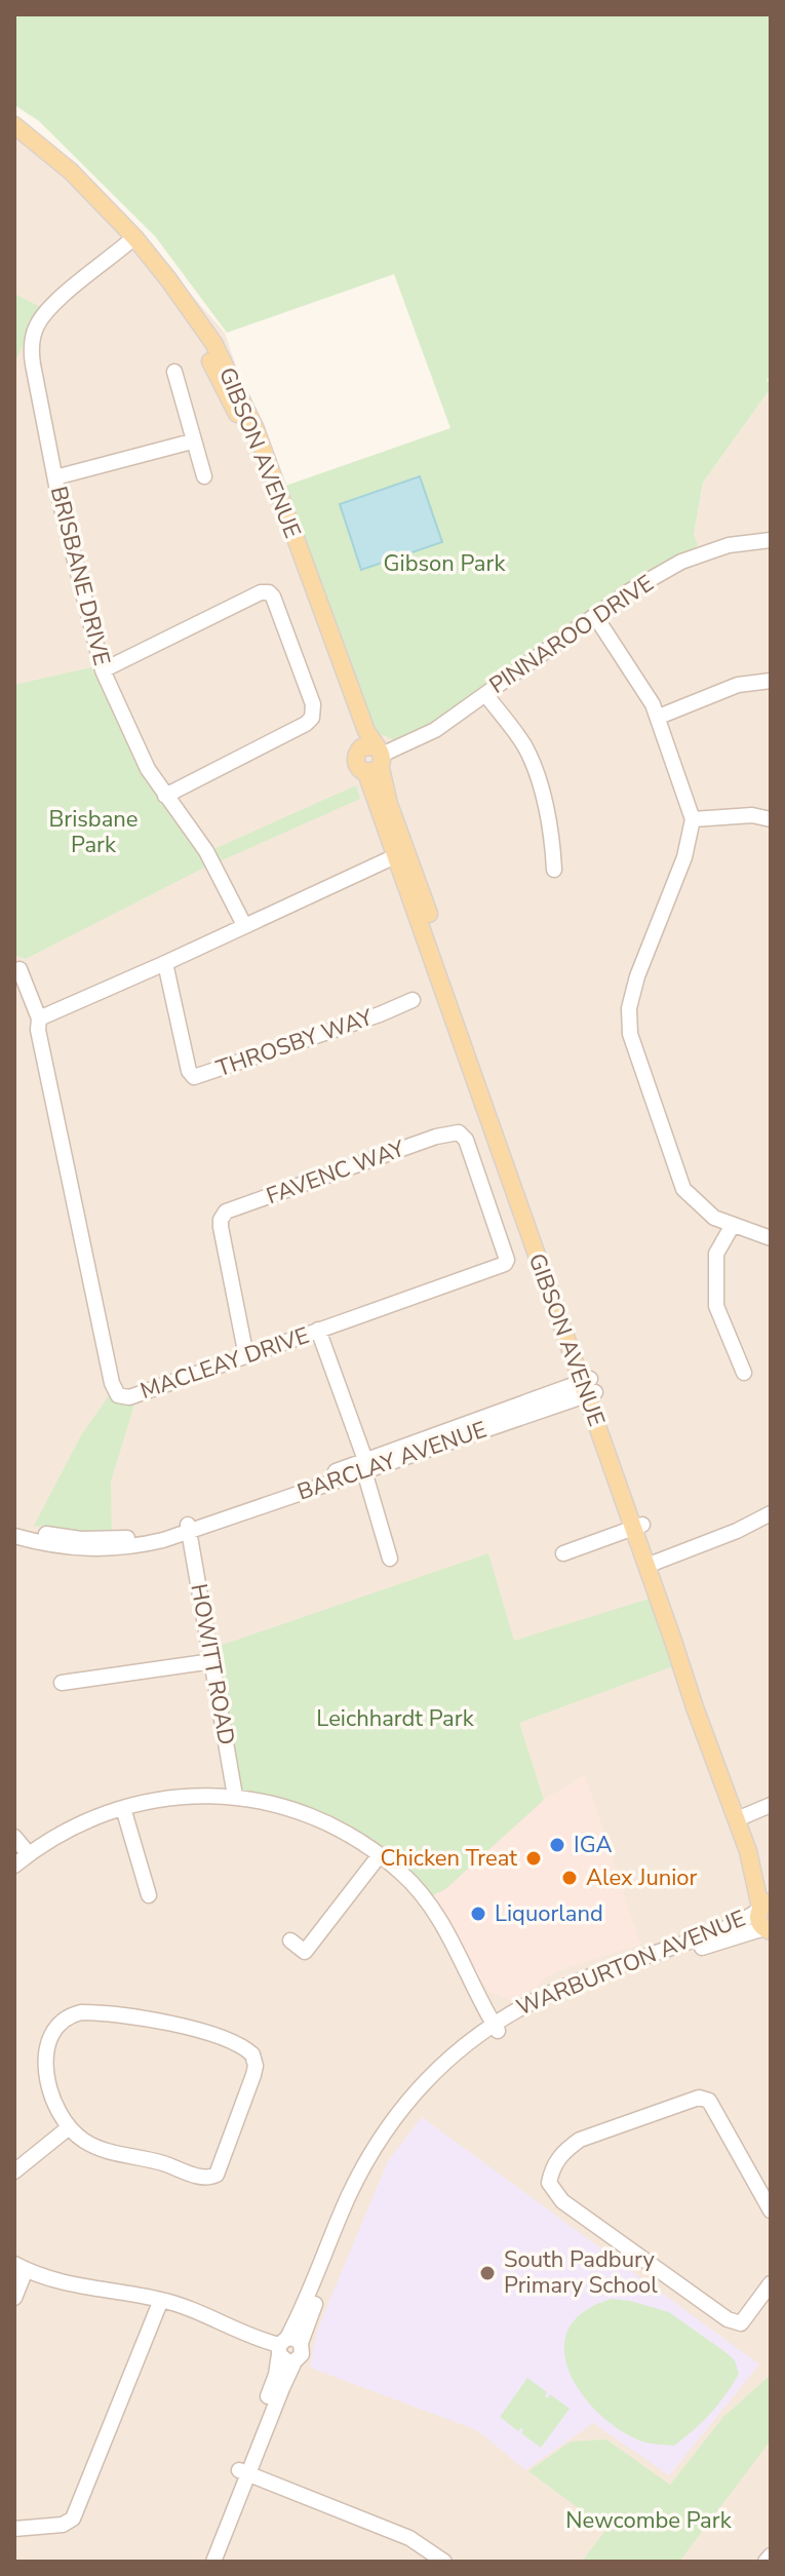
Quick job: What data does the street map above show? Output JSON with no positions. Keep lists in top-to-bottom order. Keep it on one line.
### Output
{"streets":{"main road":["GIBSON AVENUE"],"street":["BRISBANE DRIVE","PINNAROO DRIVE","THROSBY WAY","FAVENC WAY","MACLEAY DRIVE","BARCLAY AVENUE","HOWITT ROAD","WARBURTON AVENUE"]},"crossings":[["GIBSON AVENUE","BRISBANE DRIVE"],["GIBSON AVENUE","PINNAROO DRIVE"],["GIBSON AVENUE","BARCLAY AVENUE"],["GIBSON AVENUE","WARBURTON AVENUE"],["FAVENC WAY","MACLEAY DRIVE"],["BARCLAY AVENUE","HOWITT ROAD"]],"parks":["Gibson Park","Brisbane Park","Leichhardt Park","Newcombe Park"],"places":["IGA","Chicken Treat","Alex Junior","Liquorland","South Padbury Primary School"]}
